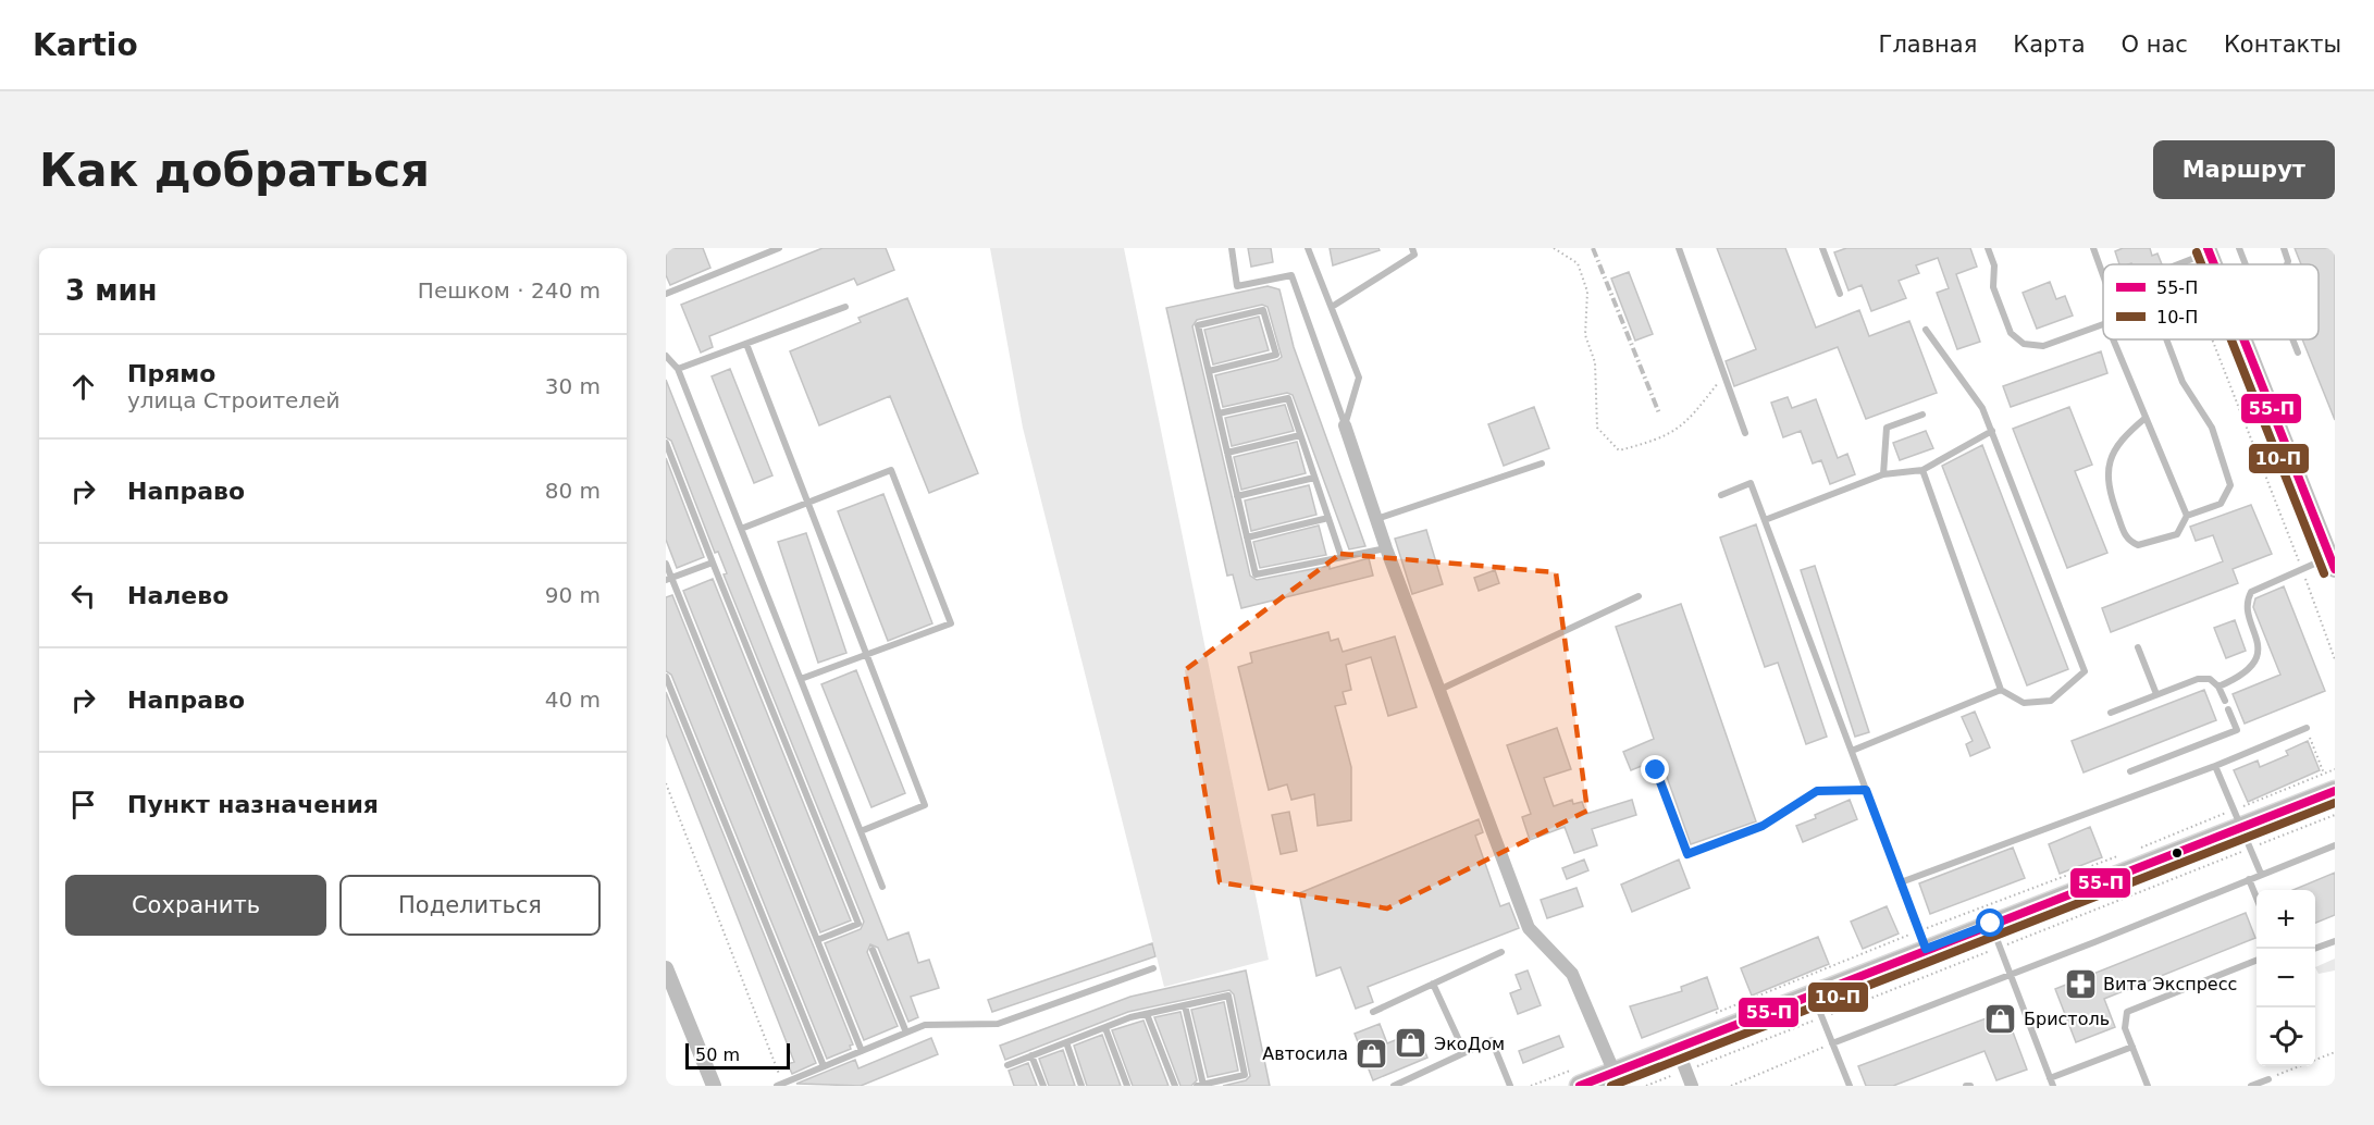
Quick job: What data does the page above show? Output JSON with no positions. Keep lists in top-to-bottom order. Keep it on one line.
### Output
{"places":{"pharmacy":["Вита Экспресс"],"shop":["Бристоль","ЭкоДом","Автосила"]},"lines":["transit line 55-П","transit line 10-П"],"legend":["55-П","10-П"],"scale_bar":"50 m","page":{"header":"Kartio","nav":["Главная","Карта","О нас","Контакты"],"buttons":["Маршрут",["Сохранить","Поделиться"]],"title":"Как добраться","heading":["3 мин","Пешком · 240 m"],"list":[["Прямо","улица Строителей","30 m"],["Направо","80 m"],["Налево","90 m"],["Направо","40 m"],"Пункт назначения"],"map_buttons":["+","−"],"scale":"50 m"}}
